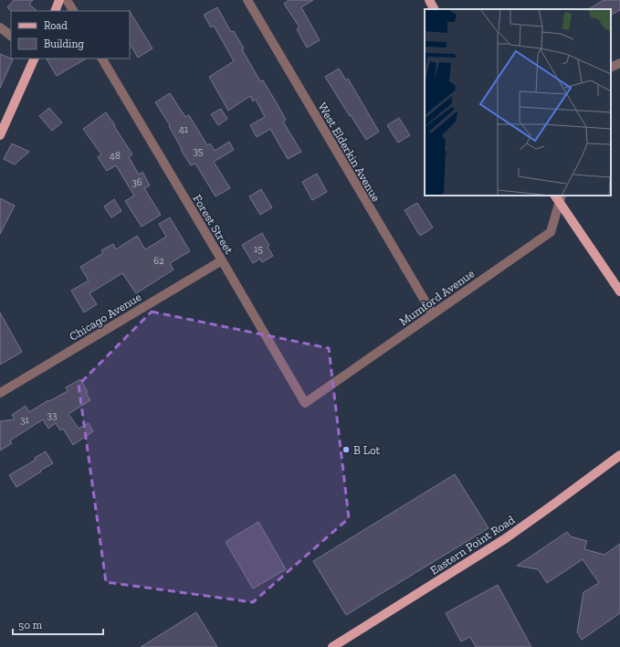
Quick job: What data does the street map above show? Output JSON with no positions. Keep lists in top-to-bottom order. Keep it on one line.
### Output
{"streets":{"main road":["Eastern Point Road"],"street":["West Elderkin Avenue","Forest Street","Mumford Avenue","Chicago Avenue"]},"crossings":[["West Elderkin Avenue","Mumford Avenue"],["Forest Street","Mumford Avenue"],["Forest Street","Chicago Avenue"]],"places":["B Lot"],"house_numbers":["41","35","48","36","15","62","33","31"],"legend":["Road","Building"],"scale_bar":"50 m"}
